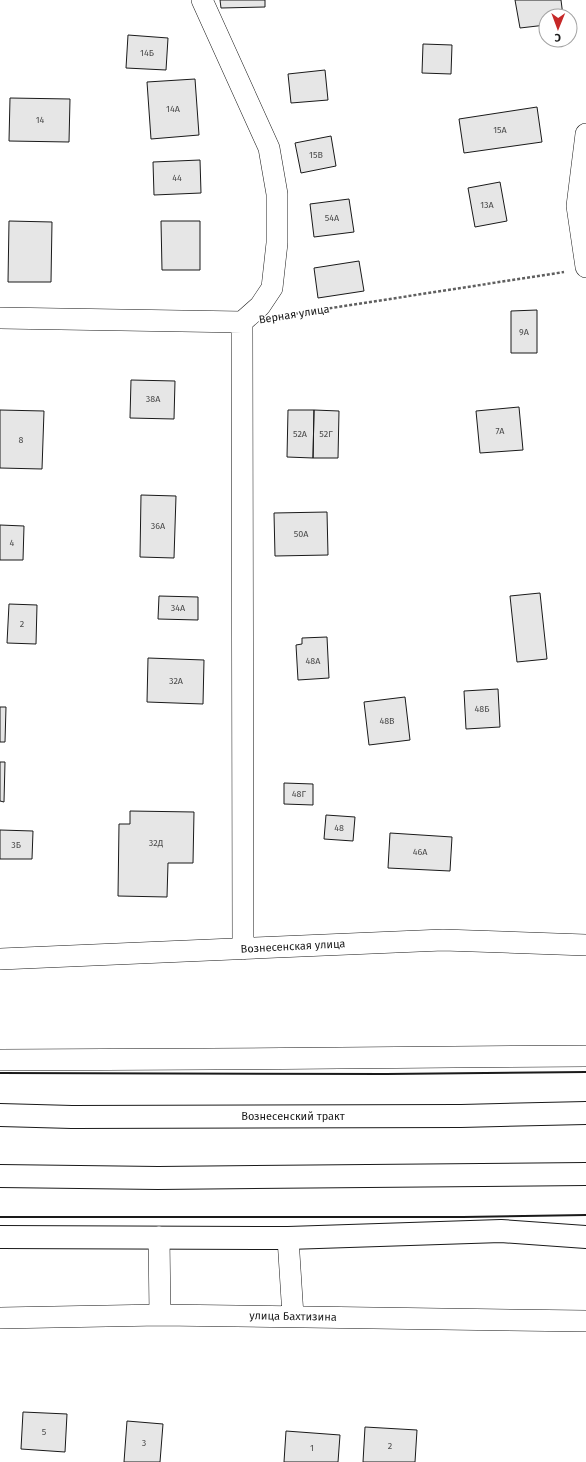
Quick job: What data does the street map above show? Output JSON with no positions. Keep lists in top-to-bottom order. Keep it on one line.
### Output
{"streets":{"main road":["Вознесенский тракт"],"street":["Вознесенская улица","улица Бахтизина"],"path":["Верная улица"]},"house_numbers":["14Б","14А","14","15А","15В","44","13А","54А","9А","38А","7А","52А","52Г","8","36А","50А","4","34А","2","48А","32А","48Б","48В","48Г","48","32Д","3Б","46А","5","3","2","1"],"north":"bottom"}
